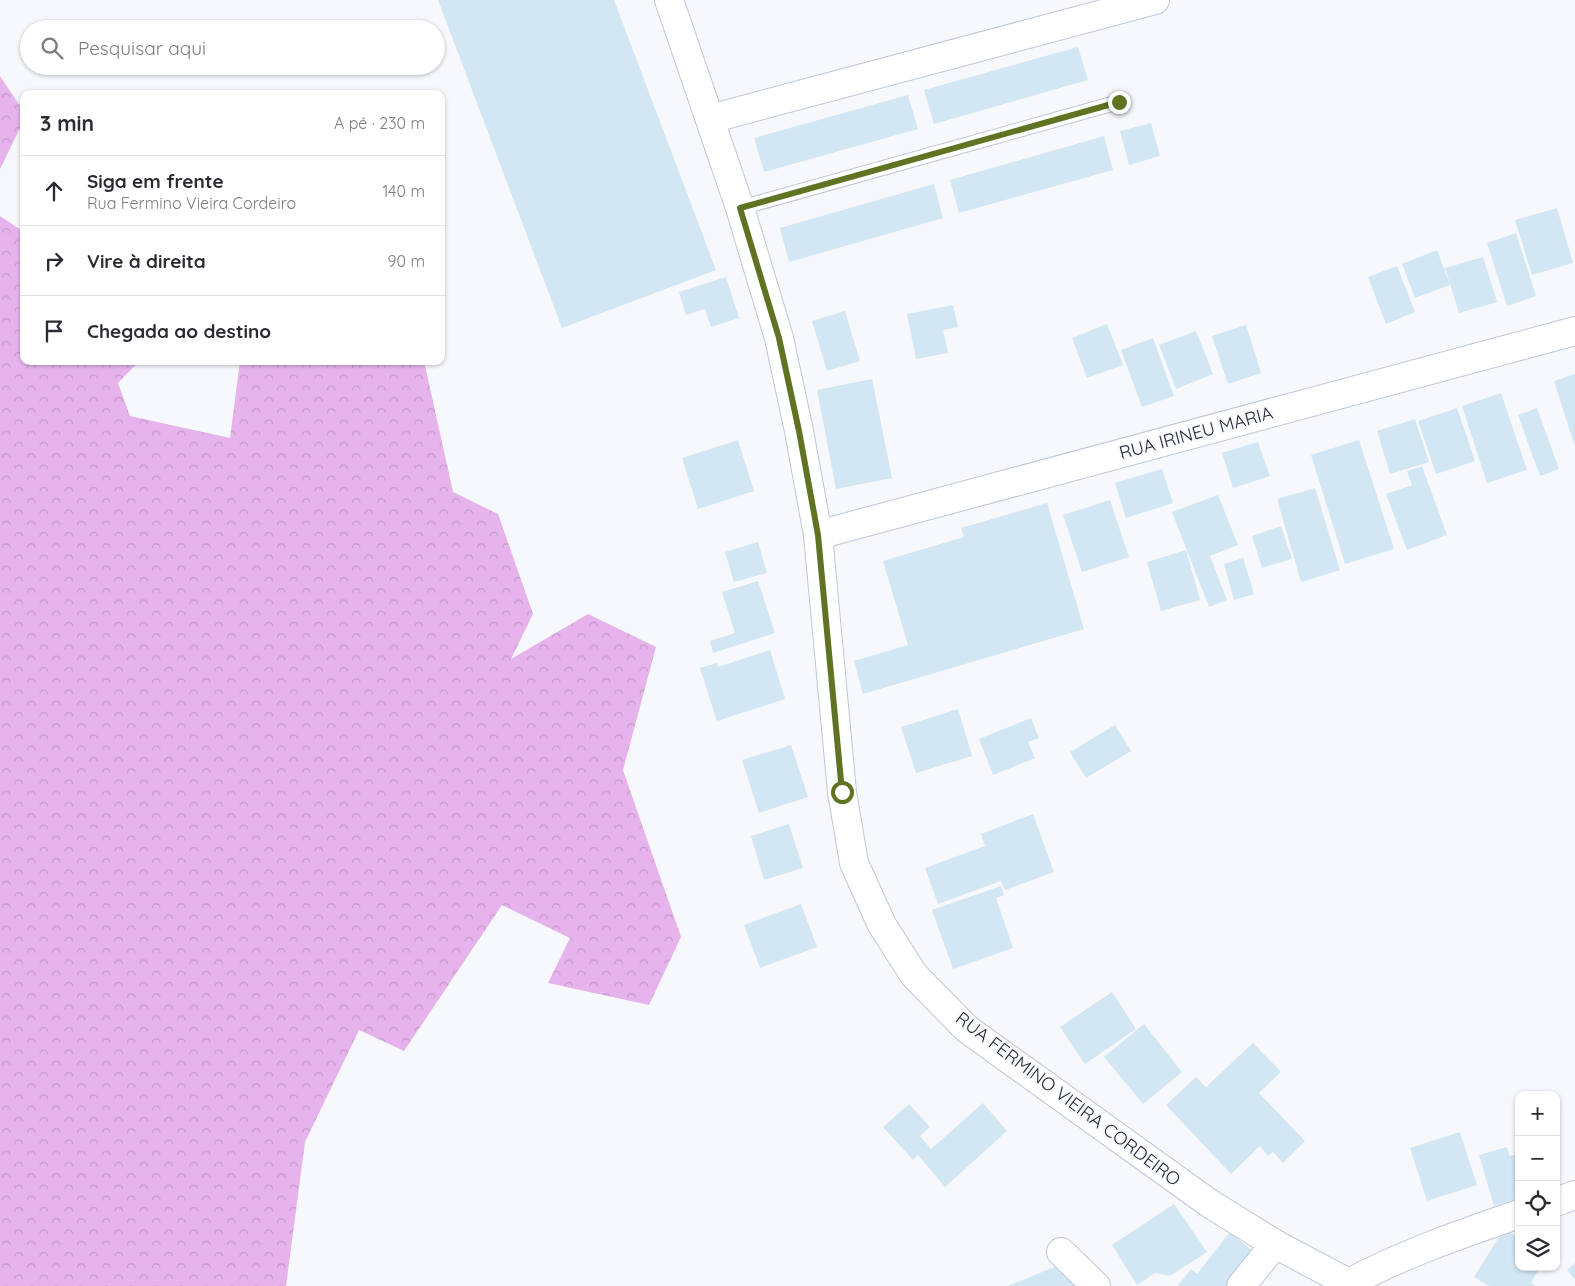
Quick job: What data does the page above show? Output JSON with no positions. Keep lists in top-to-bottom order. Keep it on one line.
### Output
{"streets":{"street":["RUA IRINEU MARIA","RUA FERMINO VIEIRA CORDEIRO"]},"crossings":[["RUA IRINEU MARIA","RUA FERMINO VIEIRA CORDEIRO"]],"page":{"search":"Pesquisar aqui","heading":["3 min","A pé · 230 m"],"list":[["Siga em frente","Rua Fermino Vieira Cordeiro","140 m"],["Vire à direita","90 m"],"Chegada ao destino"],"map_buttons":["+","−"]}}
